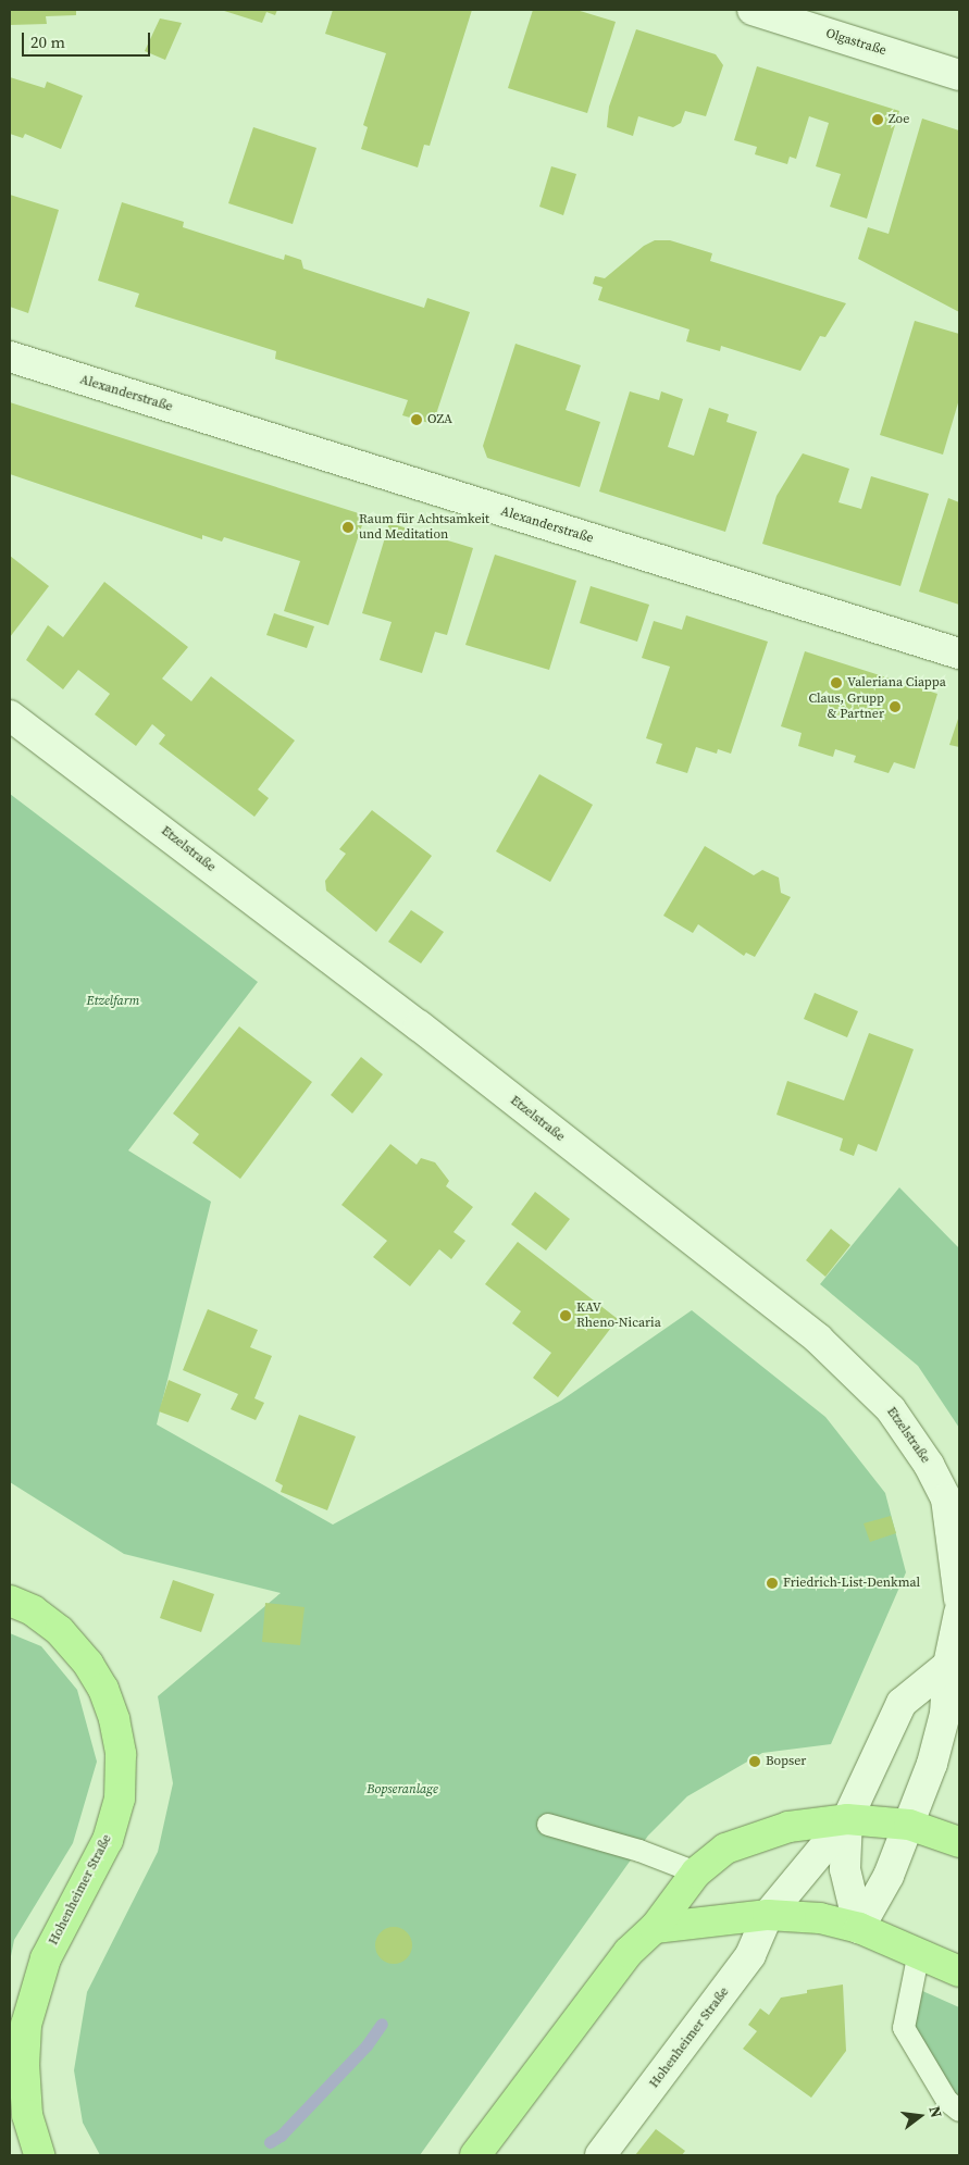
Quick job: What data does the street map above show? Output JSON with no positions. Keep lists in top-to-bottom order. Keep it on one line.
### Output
{"streets":{"main road":["Hohenheimer Straße"],"street":["Olgastraße","Alexanderstraße","Etzelstraße"]},"parks":["Etzelfarm","Bopseranlage"],"places":["Zoe","OZA","Raum für Achtsamkeit und Meditation","Valeriana Ciappa","Claus, Grupp & Partner","KAV Rheno-Nicaria","Friedrich-List-Denkmal","Bopser"],"scale_bar":"20 m","north":"right"}
